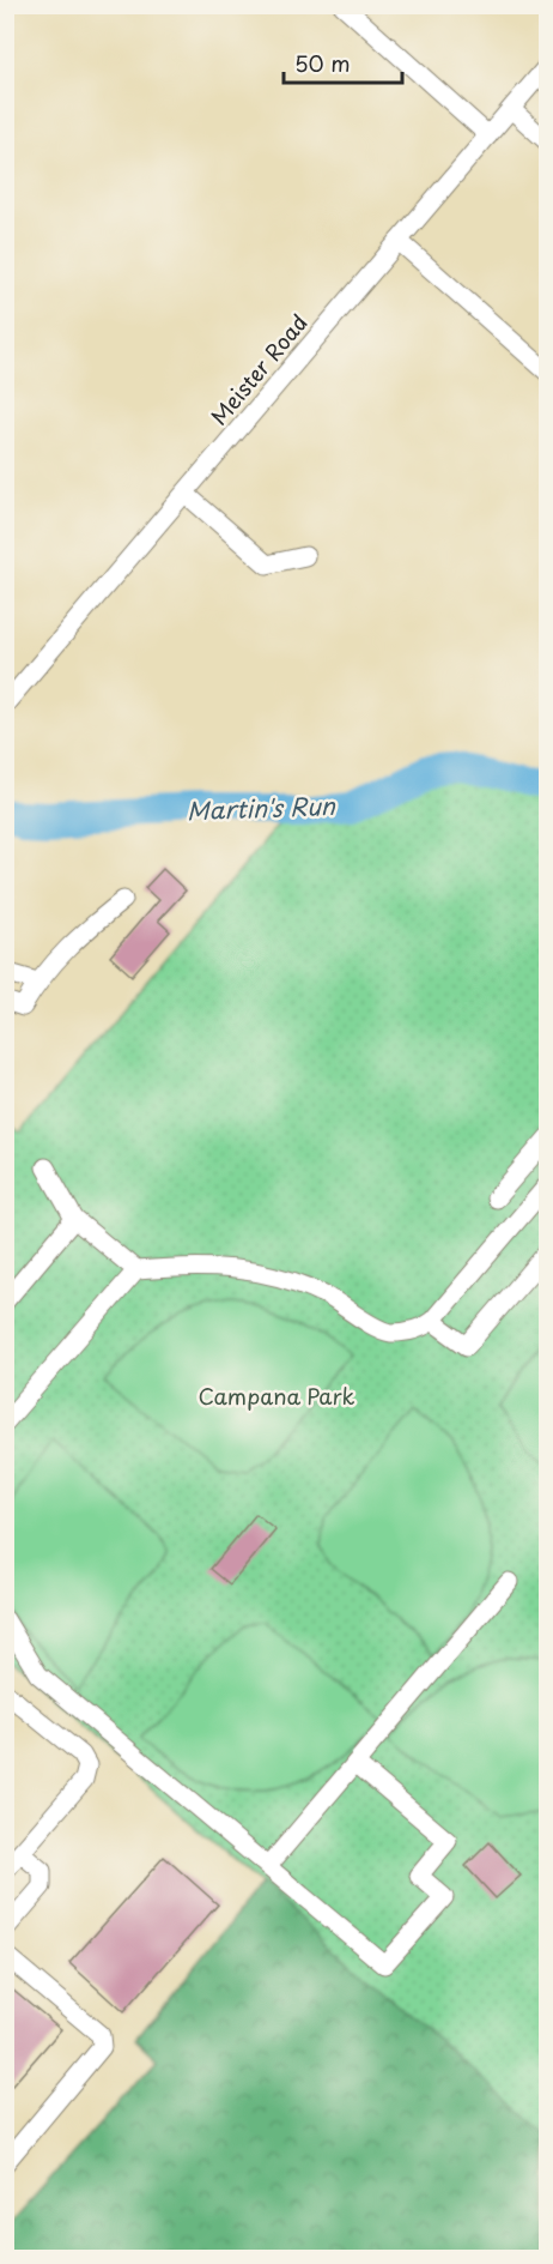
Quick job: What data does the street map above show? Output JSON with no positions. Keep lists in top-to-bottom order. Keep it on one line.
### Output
{"streets":{"street":["Meister Road"]},"water":["Martin's Run"],"parks":["Campana Park"],"scale_bar":"50 m"}
